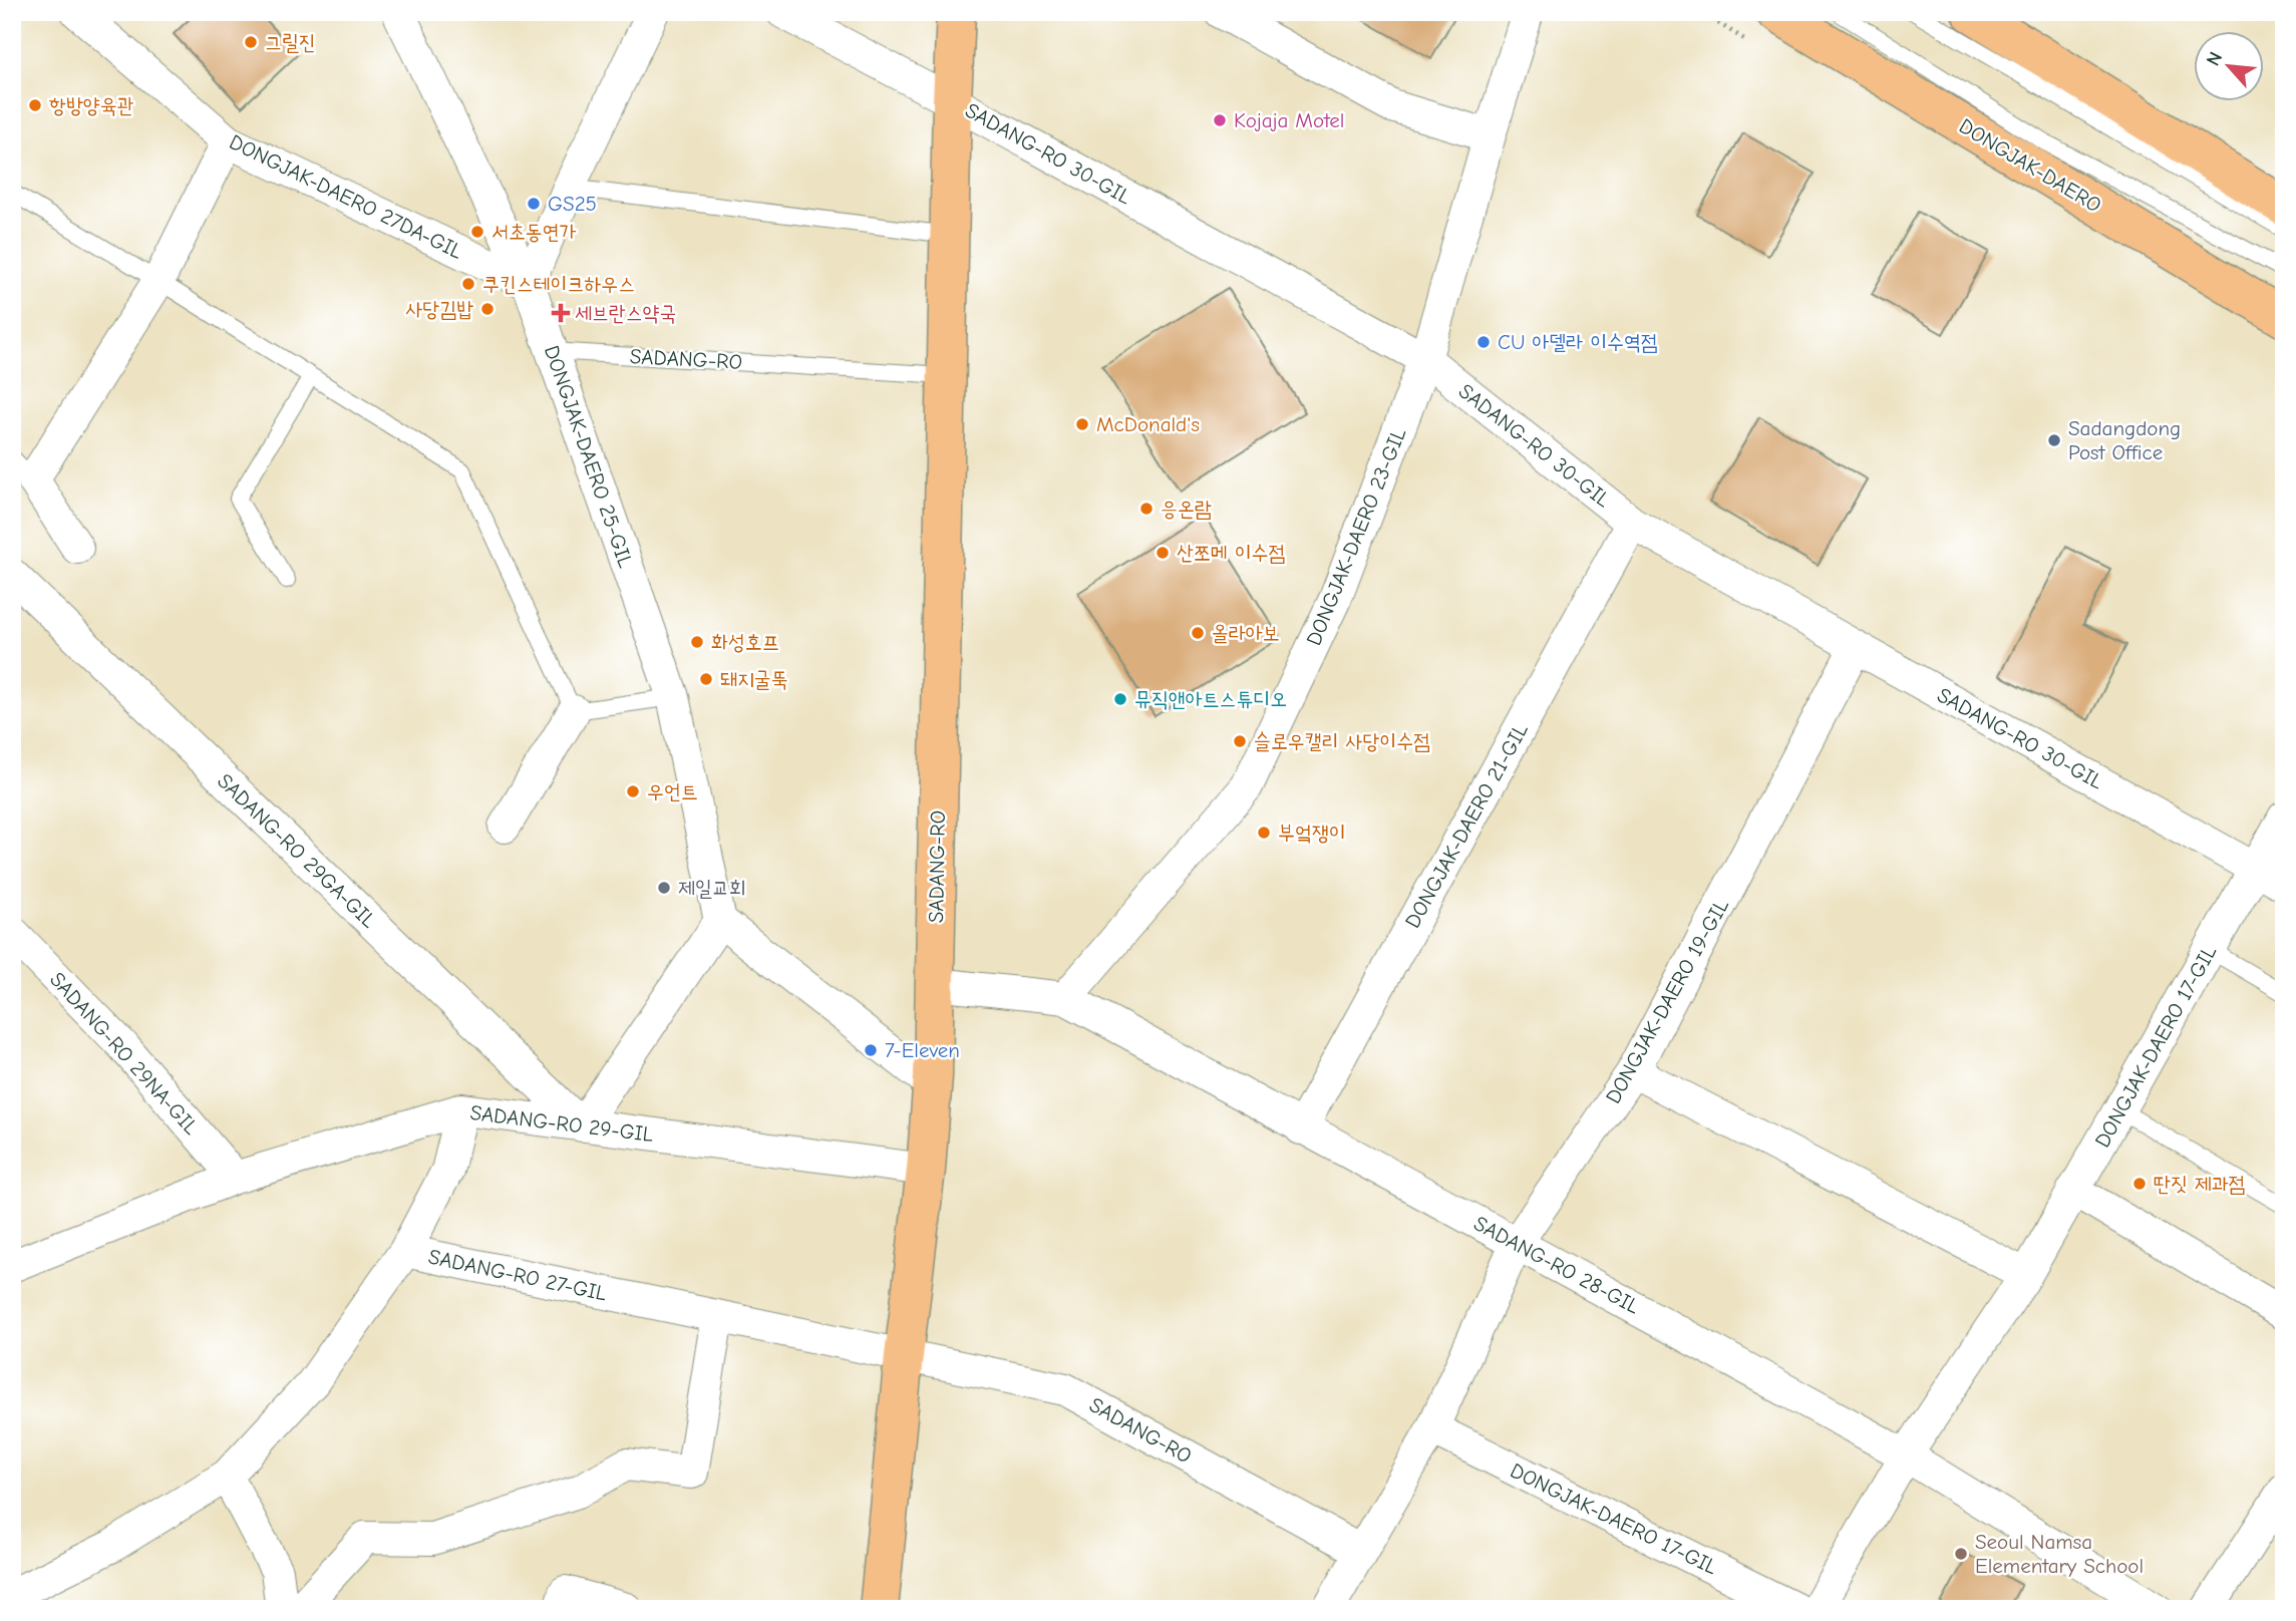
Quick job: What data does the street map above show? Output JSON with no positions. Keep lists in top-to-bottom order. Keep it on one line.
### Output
{"streets":{"main road":["DONGJAK-DAERO","SADANG-RO"],"street":["SADANG-RO 30-GIL","DONGJAK-DAERO 27DA-GIL","DONGJAK-DAERO 25-GIL","DONGJAK-DAERO 23-GIL","DONGJAK-DAERO 21-GIL","SADANG-RO 29GA-GIL","DONGJAK-DAERO 19-GIL","DONGJAK-DAERO 17-GIL","SADANG-RO 29NA-GIL","SADANG-RO 29-GIL","SADANG-RO 28-GIL","SADANG-RO 27-GIL"]},"crossings":[["SADANG-RO 30-GIL","SADANG-RO"],["SADANG-RO 30-GIL","DONGJAK-DAERO 23-GIL"],["SADANG-RO 30-GIL","DONGJAK-DAERO 21-GIL"],["SADANG-RO 30-GIL","DONGJAK-DAERO 19-GIL"],["SADANG-RO 30-GIL","DONGJAK-DAERO 17-GIL"],["DONGJAK-DAERO 27DA-GIL","DONGJAK-DAERO 25-GIL"],["SADANG-RO","DONGJAK-DAERO 25-GIL"],["SADANG-RO","DONGJAK-DAERO 19-GIL"],["SADANG-RO","SADANG-RO 29-GIL"],["SADANG-RO","SADANG-RO 28-GIL"],["SADANG-RO","SADANG-RO 27-GIL"],["DONGJAK-DAERO 23-GIL","SADANG-RO 28-GIL"],["DONGJAK-DAERO 21-GIL","SADANG-RO 28-GIL"],["SADANG-RO 29GA-GIL","SADANG-RO 29-GIL"],["DONGJAK-DAERO 19-GIL","DONGJAK-DAERO 17-GIL"],["DONGJAK-DAERO 19-GIL","SADANG-RO 28-GIL"],["DONGJAK-DAERO 17-GIL","SADANG-RO 28-GIL"],["SADANG-RO 29NA-GIL","SADANG-RO 29-GIL"]],"places":{"other":["그릴진","항방양육관","Kojaja Motel","GS25","서초동연가","쿠킨스테이크하우스","사당김밥","CU 아델라 이수역점","McDonald's","Sadangdong Post Office","응온람","산쪼메 이수점","올라아보","화성호프","돼지굴뚝","뮤직앤아트스튜디오","슬로우캘리 사당이수점","우언트","부엌쟁이","제일교회","7-Eleven","딴짓 제과점","Seoul Namsa Elementary School"],"health":["세브란스약국"]},"north":"top left"}
